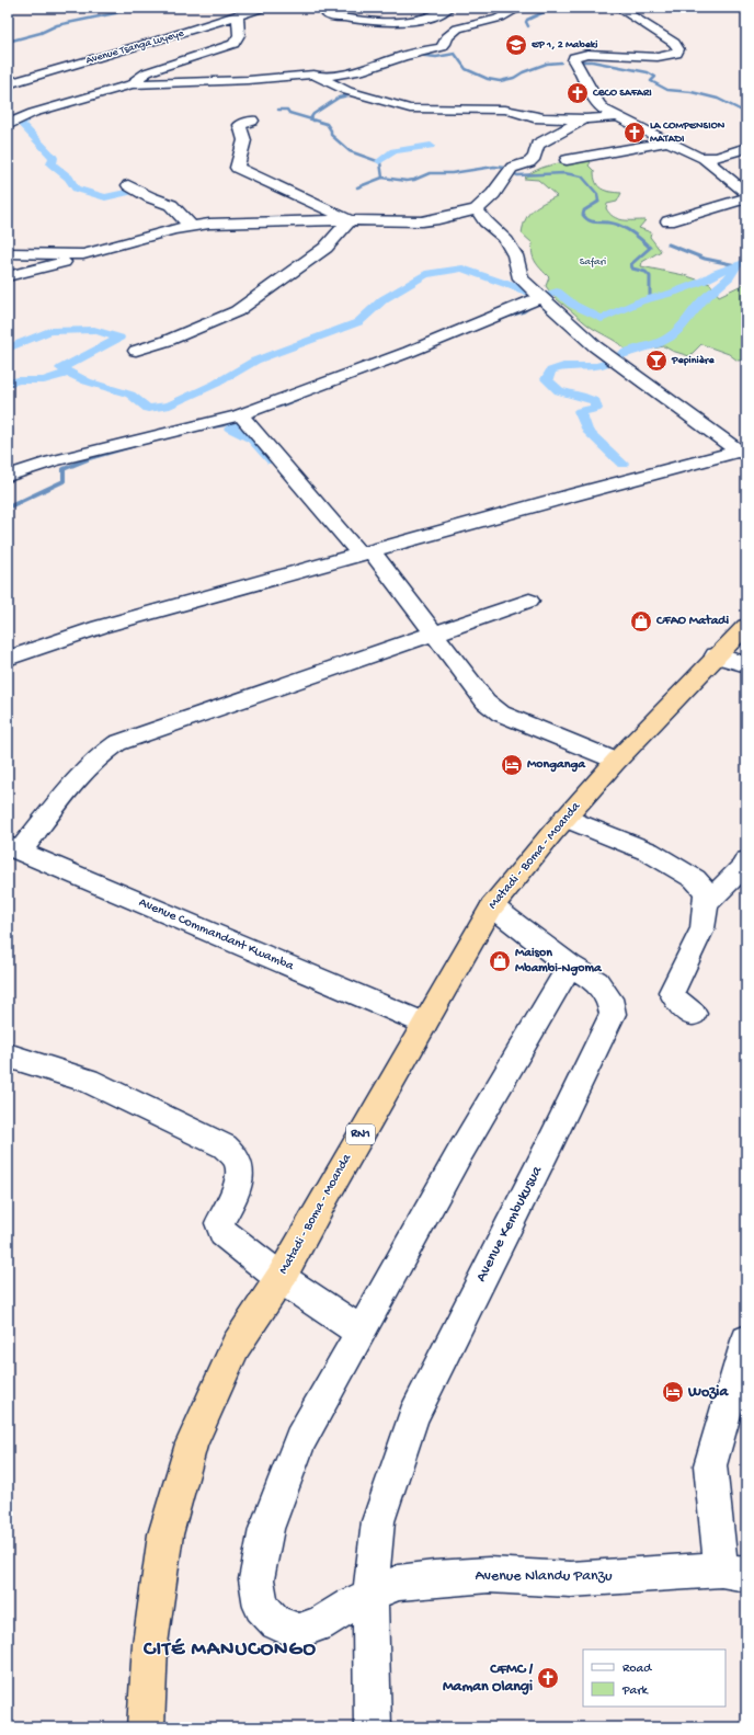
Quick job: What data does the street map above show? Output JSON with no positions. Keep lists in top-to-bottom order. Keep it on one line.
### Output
{"streets":{"highway":["Matadi - Boma - Moanda","RN1"],"street":["Avenue Tsanga Luyeye","Avenue Commandant Kwamba","Avenue Kembukusua","Avenue Nlandu Panzu"]},"crossings":[["Matadi - Boma - Moanda","Avenue Commandant Kwamba"],["Matadi - Boma - Moanda","Avenue Kembukusua"],["Avenue Kembukusua","Avenue Nlandu Panzu"]],"districts":["CITÉ MANUCONGO"],"parks":["Safari"],"places":{"school or university":["EP 1, 2 Mabeki"],"church":["CBCO SAFARI","LA COMPENSION MATADI","CFMC / Maman Olangi"],"bar":["Pepinière"],"shop":["CFAO Matadi","Maison Mbambi-Ngoma"],"hotel":["Monganga","Wozia"]},"legend":["Road","Park"]}
